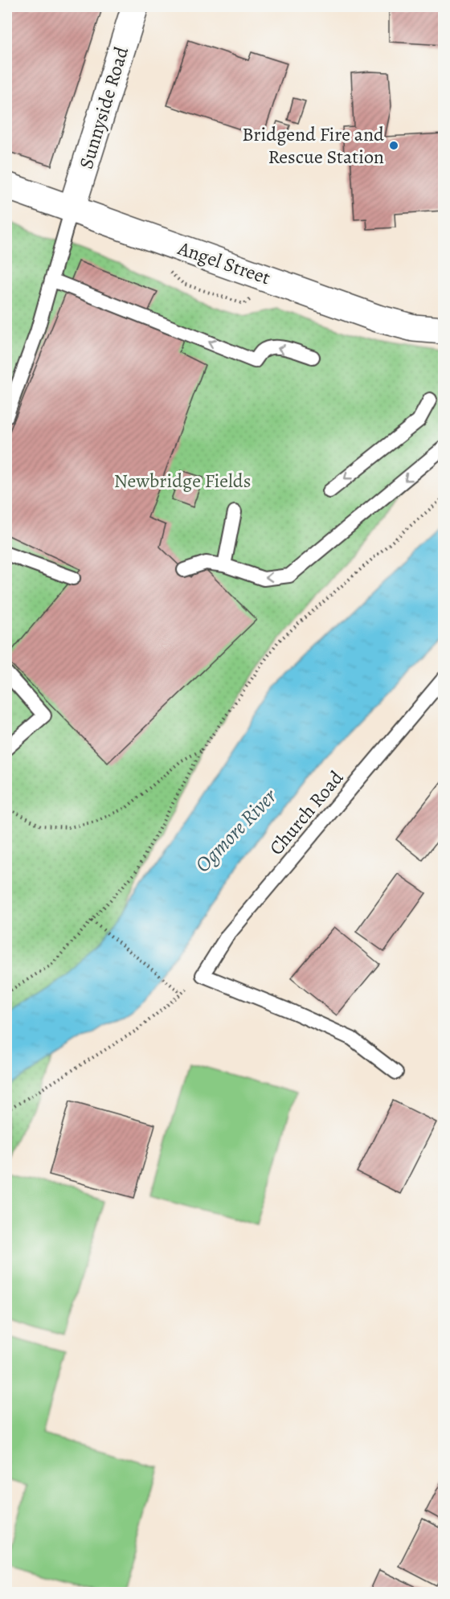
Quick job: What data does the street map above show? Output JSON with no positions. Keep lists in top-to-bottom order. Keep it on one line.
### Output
{"streets":{"street":["Sunnyside Road","Angel Street"],"lane":["Church Road"]},"crossings":[["Sunnyside Road","Angel Street"]],"water":["Ogmore River"],"parks":["Newbridge Fields"],"places":["Bridgend Fire and Rescue Station"]}
